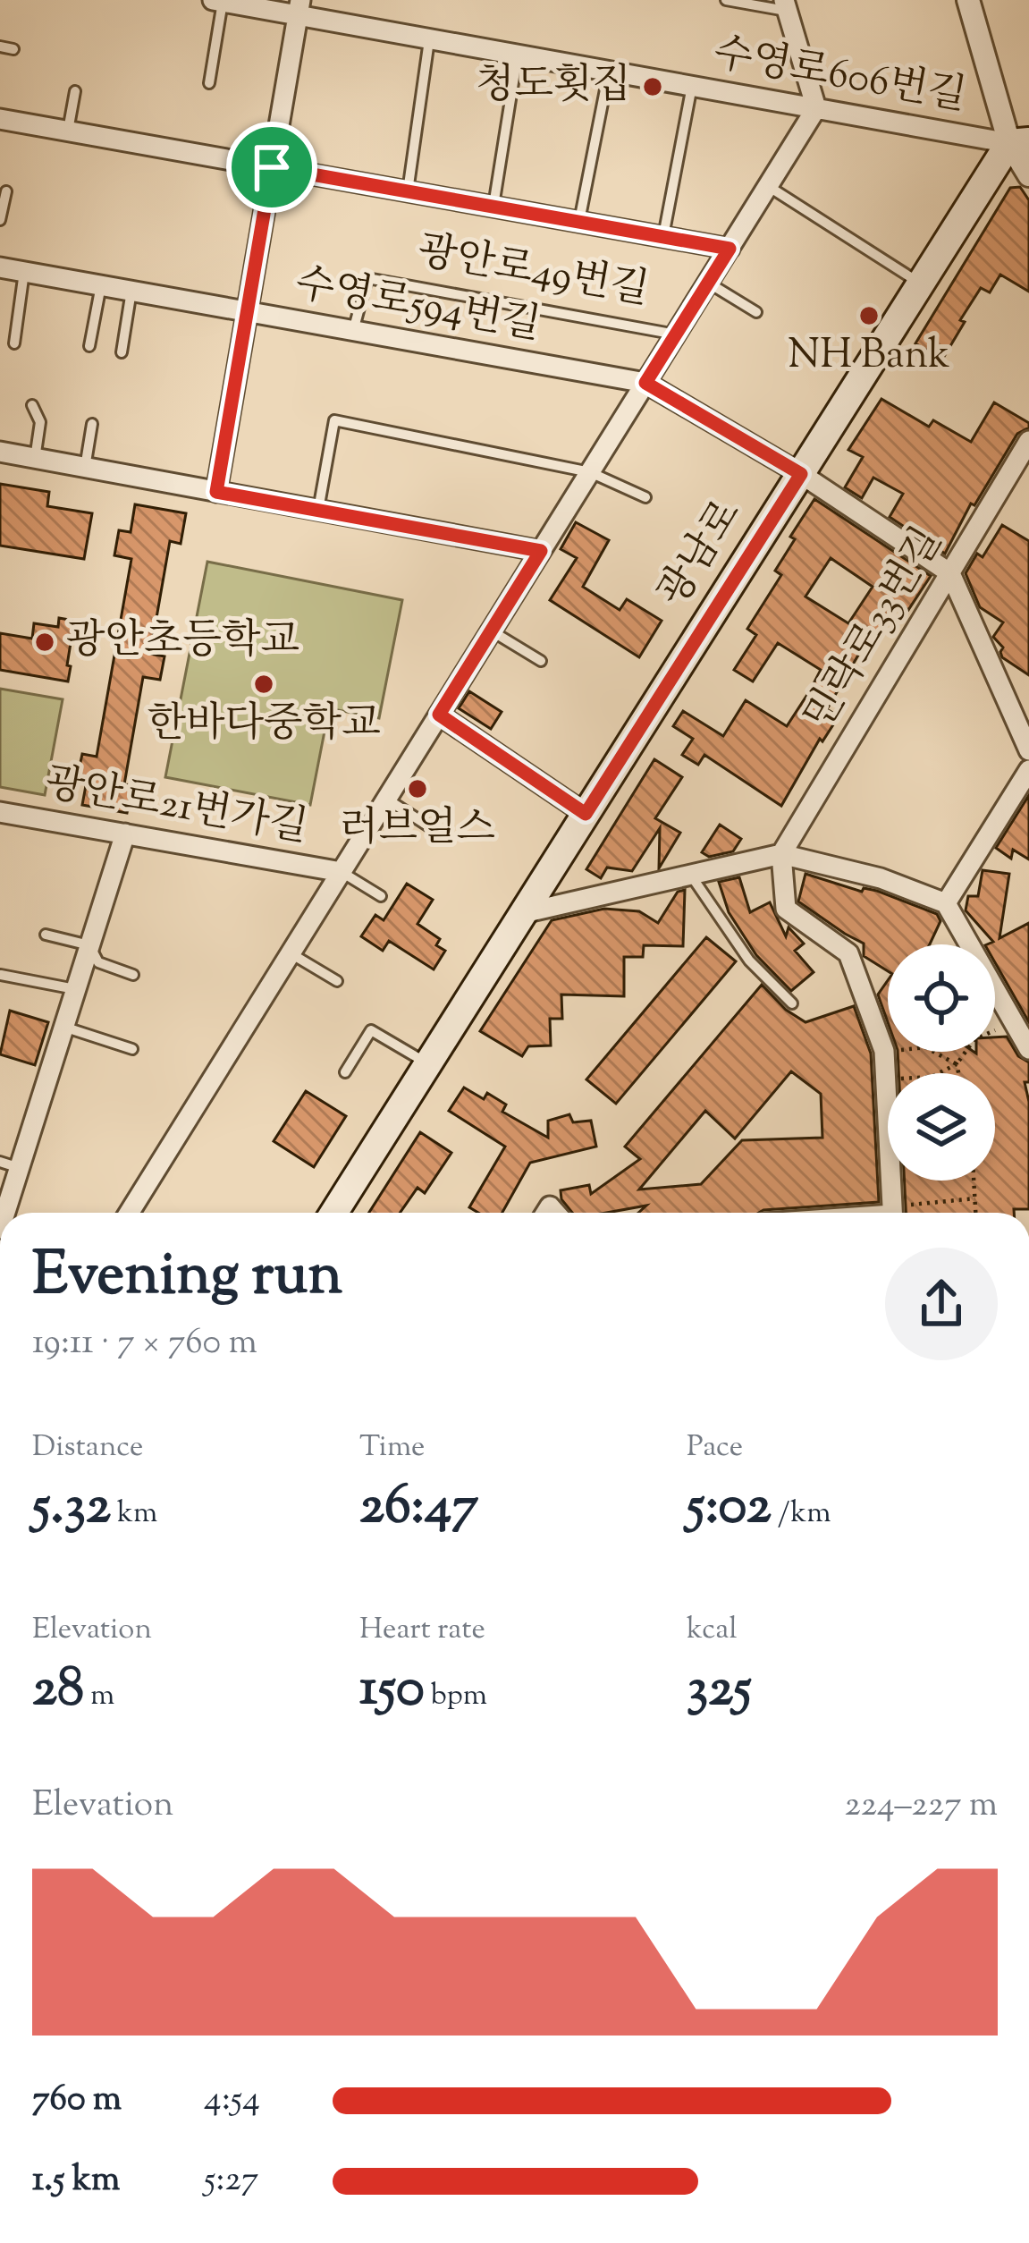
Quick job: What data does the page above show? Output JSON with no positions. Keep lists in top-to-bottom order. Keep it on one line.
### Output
{"streets":{"main road":["광남로"],"street":["수영로606번길","광안로49번길","수영로594번길","민락로33번길","광안로21번가길"]},"crossings":[["수영로606번길","광안로49번길"],["수영로606번길","광남로"],["광안로49번길","수영로594번길"],["광안로49번길","광안로21번가길"],["수영로594번길","광남로"],["수영로594번길","민락로33번길"]],"places":["청도횟집","NH Bank","광안초등학교","한바다중학교","러브얼스"],"page":{"heading":["Evening run","19:11 · 7 × 760 m"],"stats":[["Distance","5.32 km"],["Time","26:47"],["Pace","5:02 /km"],["Elevation","28 m"],["Heart rate","150 bpm"],["kcal","325"]],"chart":["Elevation","224–227 m"],"list":[{"name":"760 m","note":"4:54"},{"name":"1.5 km","note":"5:27"}]}}
